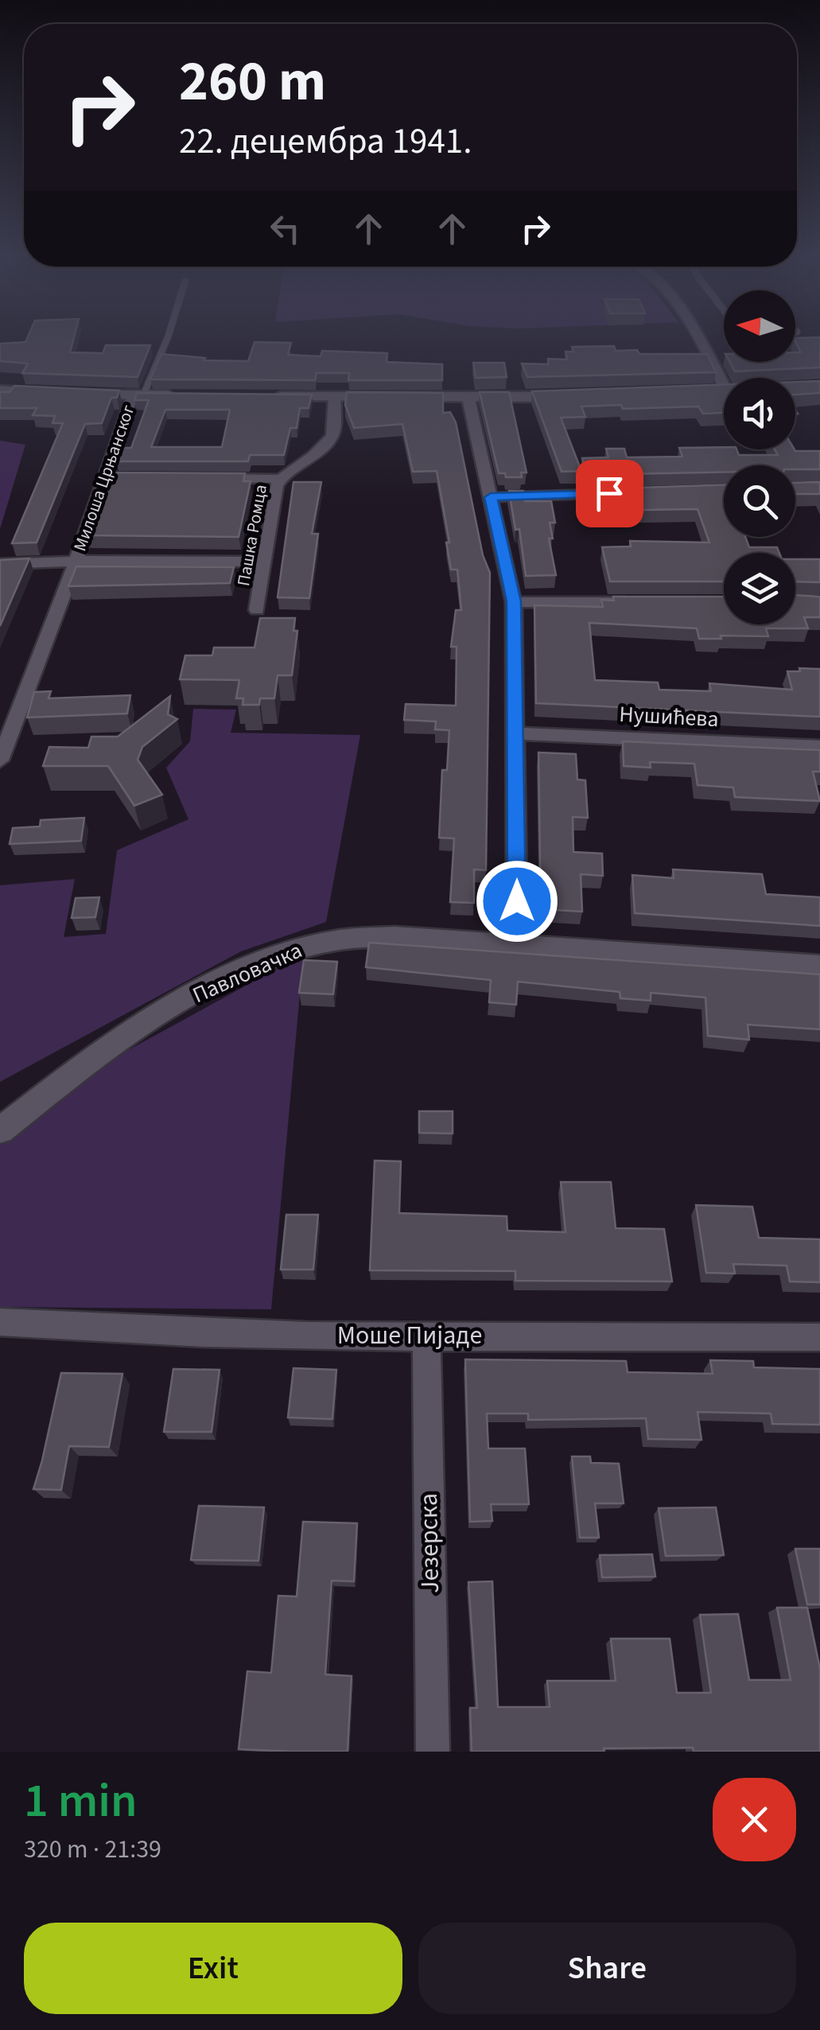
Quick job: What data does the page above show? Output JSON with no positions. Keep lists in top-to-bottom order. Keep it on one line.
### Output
{"streets":{"street":["Милоша Црњанског","Пашка Ромца","Нушићева","Павловачка","Моше Пијаде","Језерска"]},"crossings":[["Моше Пијаде","Језерска"]],"north":"left","page":{"turn":["260 m","22. децембра 1941."],"heading":["1 min","320 m · 21:39"],"buttons":["Exit","Share"]}}
